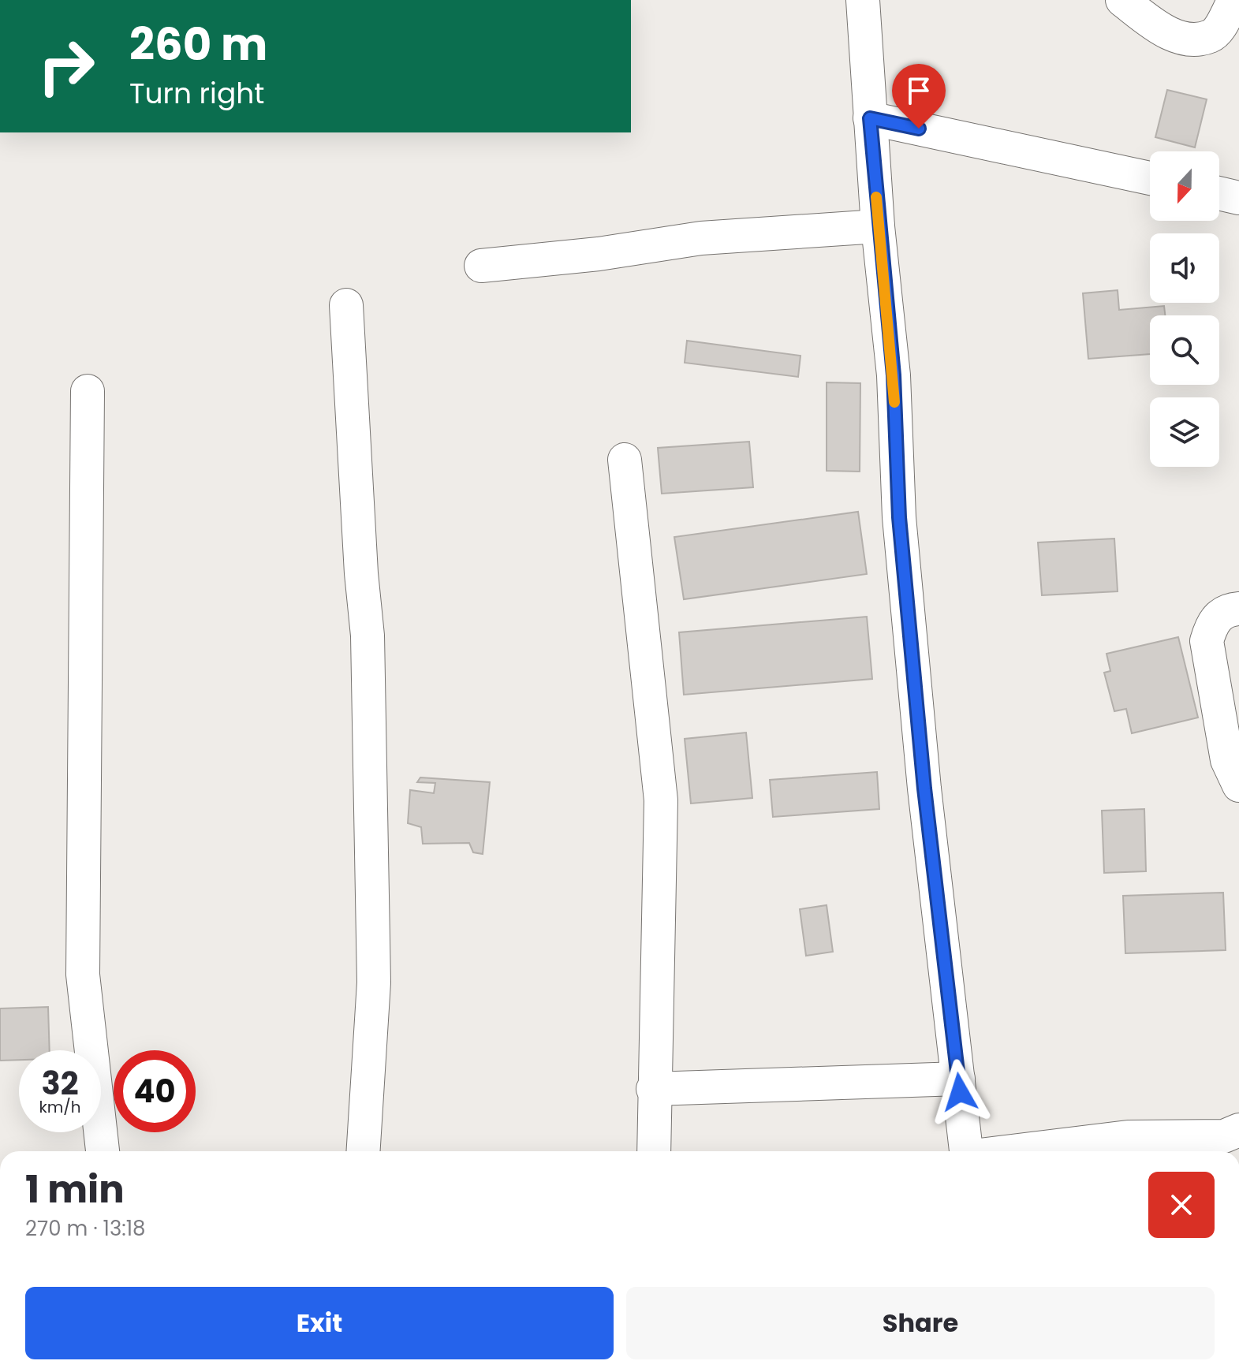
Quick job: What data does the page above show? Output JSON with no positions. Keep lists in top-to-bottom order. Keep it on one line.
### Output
{"north":"bottom","page":{"turn":["260 m","Turn right"],"speed":"32 km/h","limit":"40","heading":["1 min","270 m · 13:18"],"buttons":["Exit","Share"]}}
